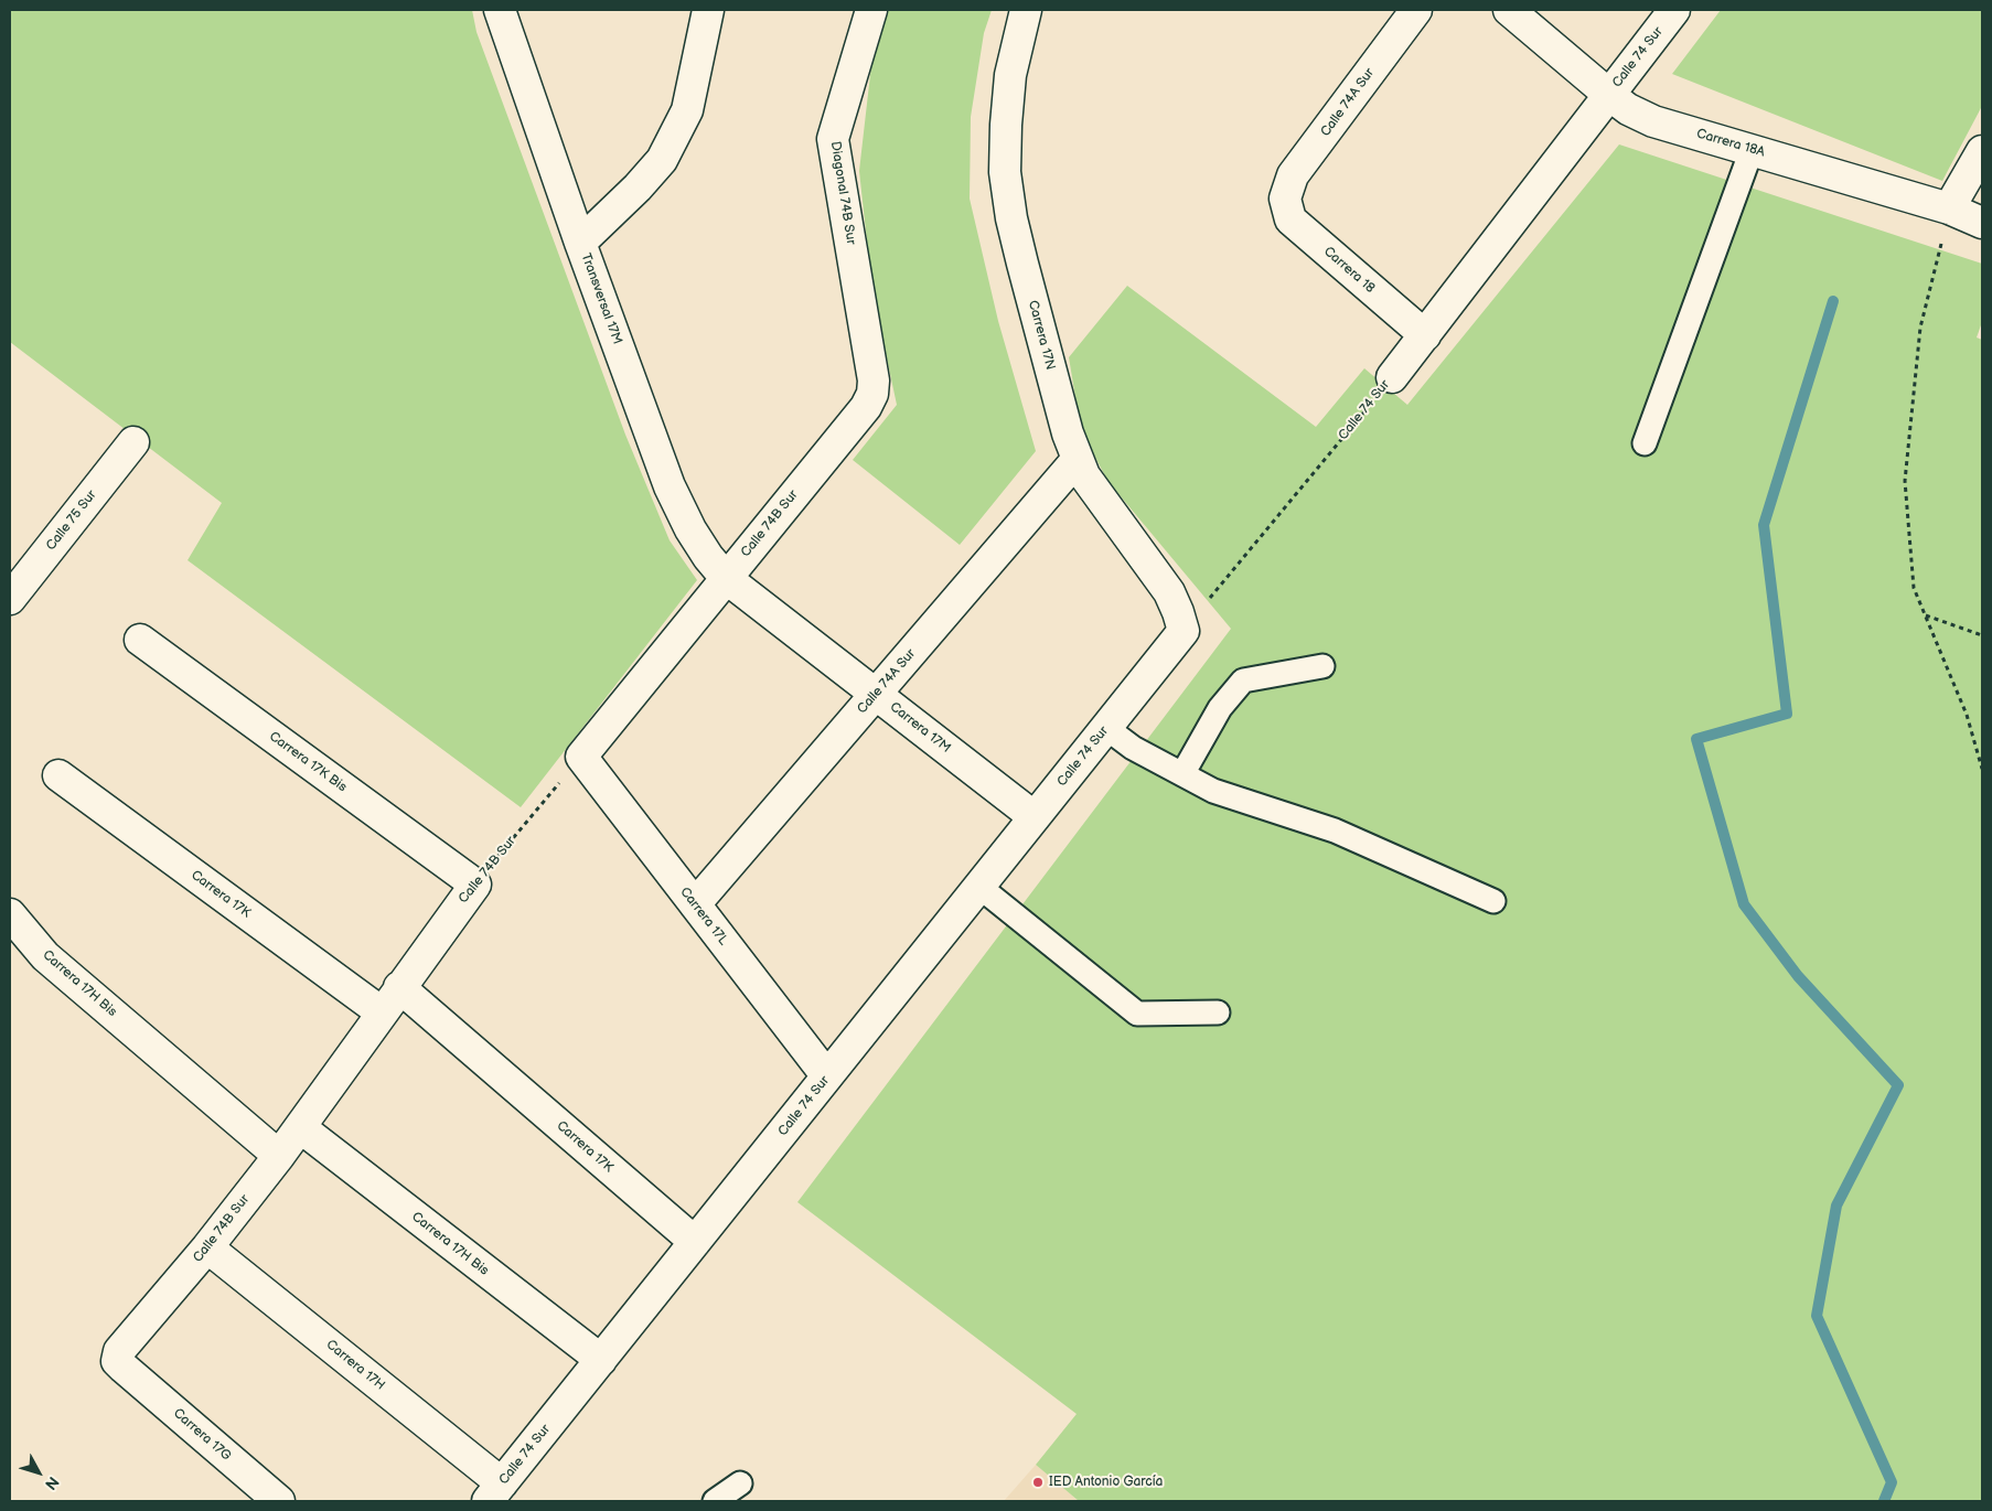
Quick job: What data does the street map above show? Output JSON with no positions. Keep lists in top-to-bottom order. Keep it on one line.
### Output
{"streets":{"street":["Calle 74 Sur","Calle 74A Sur","Carrera 18A","Diagonal 74B Sur","Carrera 18","Transversal 17M","Carrera 17N","Calle 75 Sur","Calle 74B Sur","Carrera 17M","Carrera 17K Bis","Carrera 17K","Carrera 17L","Carrera 17H Bis","Carrera 17H","Carrera 17G"]},"crossings":[["Calle 74 Sur","Carrera 18A"],["Calle 74 Sur","Carrera 18"],["Calle 74 Sur","Carrera 17N"],["Calle 74 Sur","Carrera 17M"],["Calle 74 Sur","Carrera 17K"],["Calle 74 Sur","Carrera 17L"],["Calle 74 Sur","Carrera 17H Bis"],["Calle 74 Sur","Carrera 17H"],["Calle 74A Sur","Carrera 18"],["Calle 74A Sur","Carrera 17N"],["Calle 74A Sur","Carrera 17M"],["Calle 74A Sur","Carrera 17L"],["Diagonal 74B Sur","Calle 74B Sur"],["Transversal 17M","Calle 74B Sur"],["Transversal 17M","Carrera 17M"],["Calle 74B Sur","Carrera 17M"],["Calle 74B Sur","Carrera 17K Bis"],["Calle 74B Sur","Carrera 17K"],["Calle 74B Sur","Carrera 17L"],["Calle 74B Sur","Carrera 17H Bis"],["Calle 74B Sur","Carrera 17H"],["Calle 74B Sur","Carrera 17G"]],"places":["IED Antonio García"],"north":"bottom right"}
